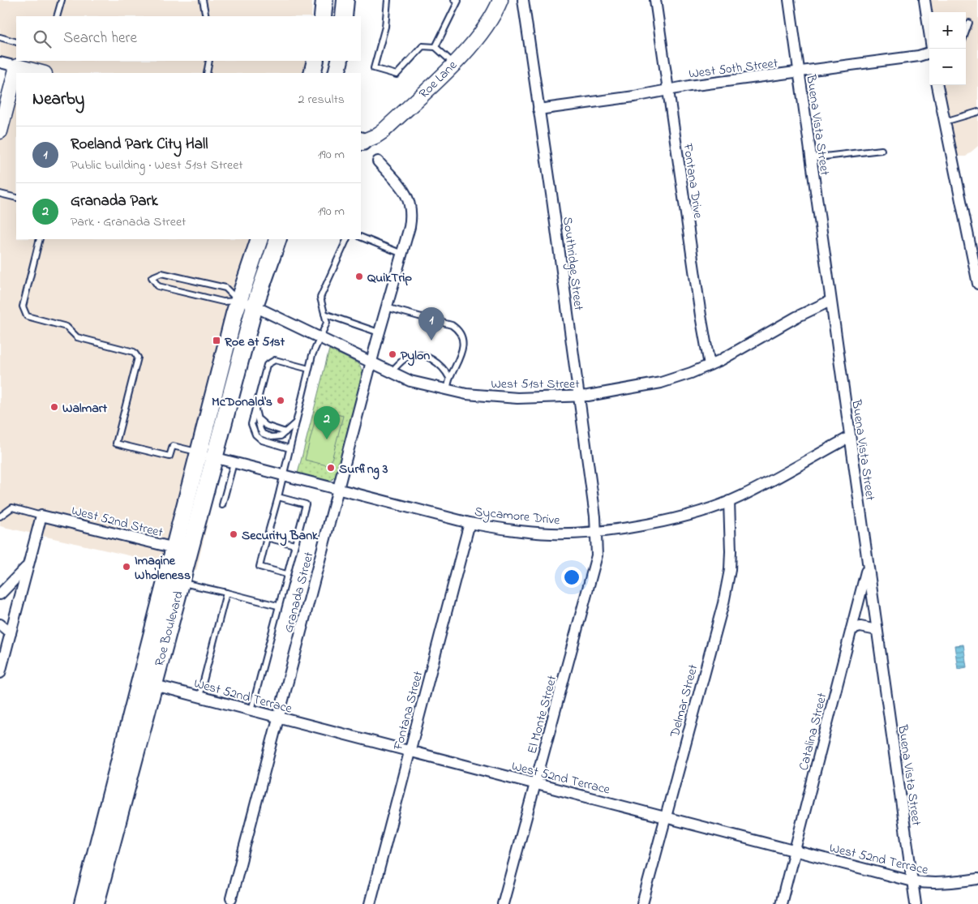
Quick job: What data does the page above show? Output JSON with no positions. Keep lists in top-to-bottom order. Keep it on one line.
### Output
{"streets":{"main road":["Roe Boulevard"],"street":["West 50th Street","Roe Lane","Buena Vista Street","Fontana Drive","Southridge Street","West 51st Street","Sycamore Drive","West 52nd Street","Granada Street","West 52nd Terrace","Delmar Street","Fontana Street","El Monte Street","Catalina Street"]},"crossings":[["West 50th Street","Buena Vista Street"],["West 50th Street","Fontana Drive"],["West 50th Street","Southridge Street"],["Buena Vista Street","West 51st Street"],["Buena Vista Street","Sycamore Drive"],["Buena Vista Street","West 52nd Terrace"],["Buena Vista Street","Catalina Street"],["Fontana Drive","West 51st Street"],["Southridge Street","West 51st Street"],["Southridge Street","Sycamore Drive"],["Southridge Street","El Monte Street"],["West 51st Street","Granada Street"],["West 51st Street","Roe Boulevard"],["Sycamore Drive","Granada Street"],["Sycamore Drive","Roe Boulevard"],["Sycamore Drive","Delmar Street"],["Sycamore Drive","Fontana Street"],["Sycamore Drive","El Monte Street"],["West 52nd Street","Roe Boulevard"],["Granada Street","West 52nd Terrace"],["Roe Boulevard","West 52nd Terrace"],["West 52nd Terrace","Delmar Street"],["West 52nd Terrace","Fontana Street"],["West 52nd Terrace","El Monte Street"],["West 52nd Terrace","Catalina Street"]],"places":{"other":["QuikTrip","Pylon","McDonald's","Walmart","Surfing 3","Security Bank","Imagine Wholeness"],"transit":["Roe at 51st"]},"page":{"map_buttons":["+","−"],"search":"Search here","heading":["Nearby","2 results"],"list":[{"mark":"1","name":"Roeland Park City Hall","note":"Public building · West 51st Street","value":"190 m"},{"mark":"2","name":"Granada Park","note":"Park · Granada Street","value":"190 m"}],"pins":["1","2"]}}
